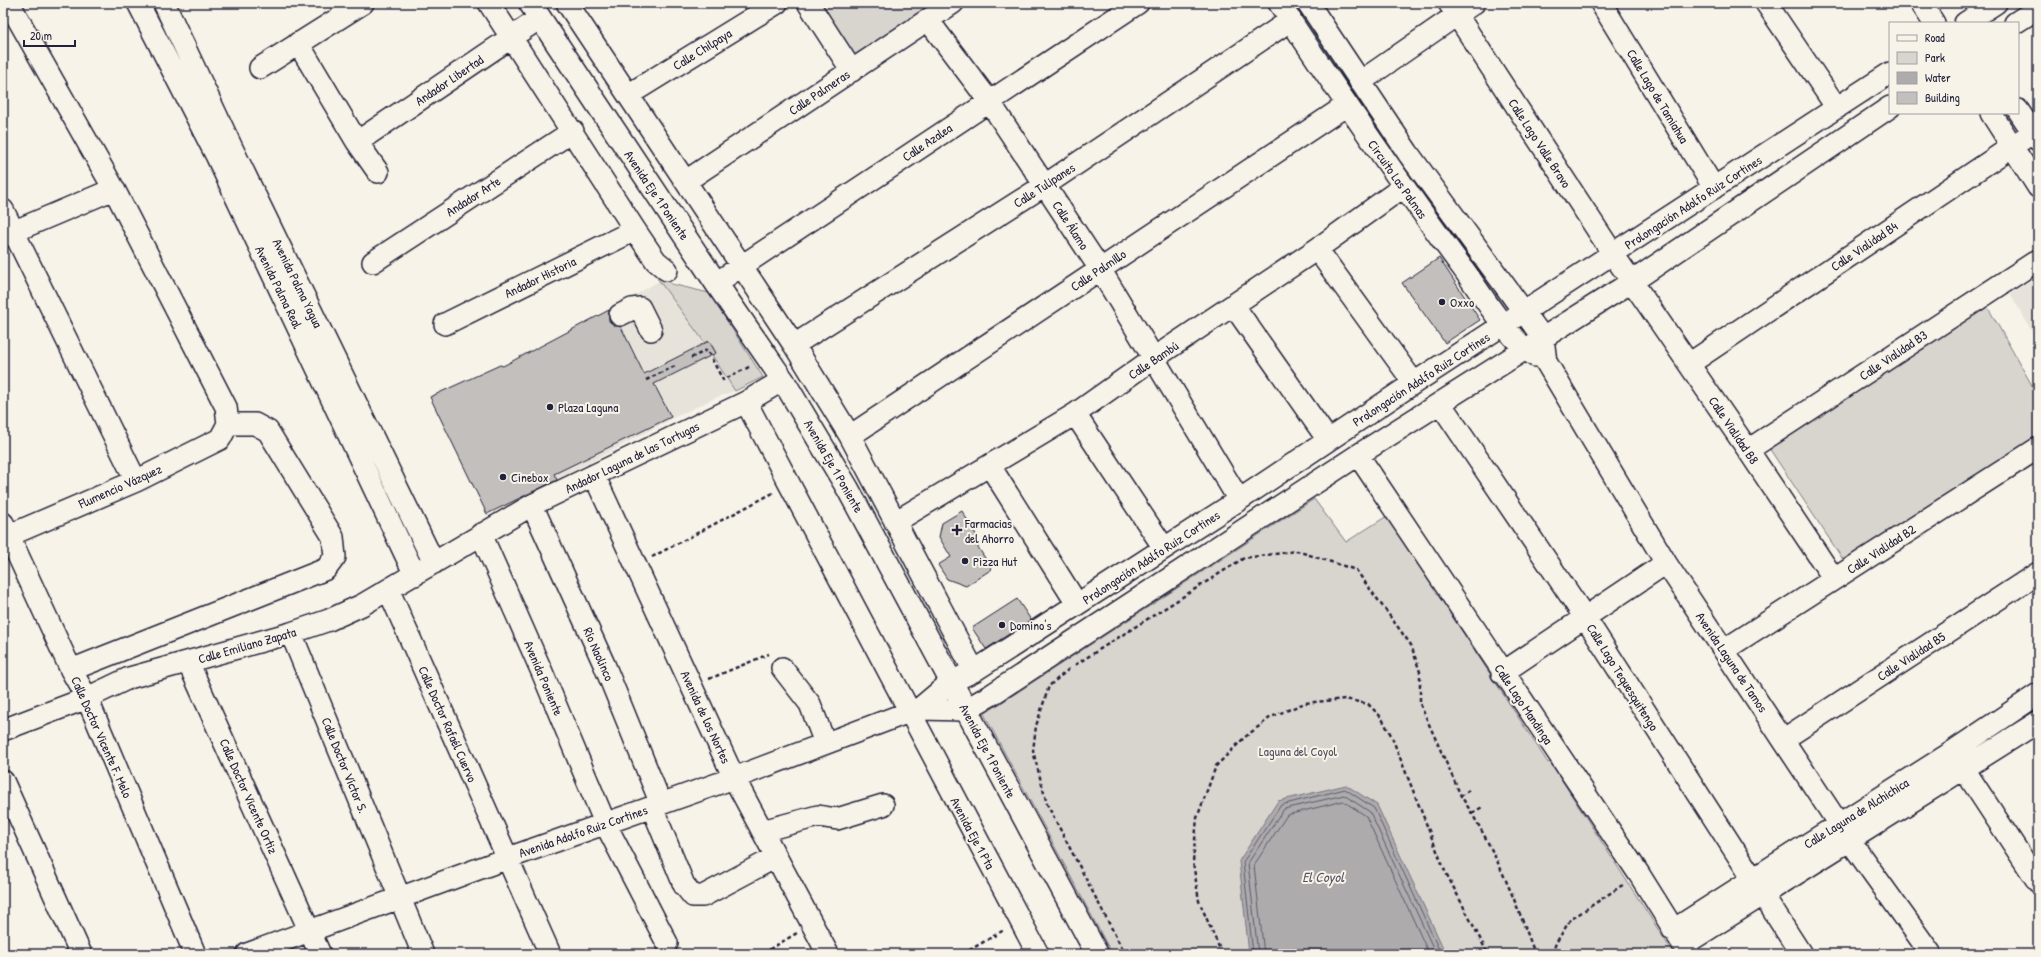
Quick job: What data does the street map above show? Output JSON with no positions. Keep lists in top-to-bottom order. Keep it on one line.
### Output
{"streets":{"main road":["Avenida Eje 1 Poniente"],"street":["Calle Chilpaya","Andador Libertad","Calle Palmeras","Calle Lago de Tamiahua","Calle Azalea","Calle Lago Valle Bravo","Circuito Las Palmas","Calle Tulipanes","Andador Arte","Prolongación Adolfo Ruiz Cortines","Calle Álamo","Calle Vialidad B4","Calle Palmillo","Andador Historia","Avenida Palma Yagua","Calle Vialidad B3","Calle Bambú","Calle Vialidad B8","Andador Laguna de las Tortugas","Flumencio Vázquez","Calle Vialidad B2","Calle Emiliano Zapata","Río Naolinco","Calle Vialidad B5","Avenida Laguna de Tamos","Calle Lago Tequesquitengo","Avenida Poniente","Calle Lago Mandinga","Avenida de los Nortes","Calle Doctor Rafaél Cuervo","Calle Doctor Vicente F. Melo","Calle Doctor Víctor S.","Calle Doctor Vicente Ortiz","Calle Laguna de Alchichica","Avenida Adolfo Ruiz Cortines","Avenida Eje 1 Pta"]},"crossings":[["Calle Chilpaya","Avenida Eje 1 Poniente"],["Andador Libertad","Avenida Eje 1 Poniente"],["Calle Palmeras","Avenida Eje 1 Poniente"],["Calle Palmeras","Calle Álamo"],["Calle Lago de Tamiahua","Prolongación Adolfo Ruiz Cortines"],["Calle Azalea","Avenida Eje 1 Poniente"],["Calle Azalea","Calle Álamo"],["Calle Lago Valle Bravo","Prolongación Adolfo Ruiz Cortines"],["Calle Lago Valle Bravo","Calle Vialidad B8"],["Circuito Las Palmas","Calle Tulipanes"],["Circuito Las Palmas","Prolongación Adolfo Ruiz Cortines"],["Circuito Las Palmas","Calle Palmillo"],["Circuito Las Palmas","Calle Bambú"],["Circuito Las Palmas","Avenida Laguna de Tamos"],["Calle Tulipanes","Avenida Eje 1 Poniente"],["Calle Tulipanes","Calle Álamo"],["Avenida Eje 1 Poniente","Prolongación Adolfo Ruiz Cortines"],["Avenida Eje 1 Poniente","Calle Palmillo"],["Avenida Eje 1 Poniente","Calle Bambú"],["Avenida Eje 1 Poniente","Andador Laguna de las Tortugas"],["Avenida Eje 1 Poniente","Avenida Adolfo Ruiz Cortines"],["Prolongación Adolfo Ruiz Cortines","Calle Álamo"],["Prolongación Adolfo Ruiz Cortines","Avenida Adolfo Ruiz Cortines"],["Calle Álamo","Calle Palmillo"],["Calle Álamo","Calle Bambú"],["Calle Vialidad B4","Calle Vialidad B8"],["Avenida Palma Yagua","Calle Emiliano Zapata"],["Calle Vialidad B3","Calle Vialidad B8"],["Calle Vialidad B8","Calle Vialidad B2"],["Andador Laguna de las Tortugas","Calle Emiliano Zapata"],["Andador Laguna de las Tortugas","Río Naolinco"],["Andador Laguna de las Tortugas","Avenida Poniente"],["Andador Laguna de las Tortugas","Avenida de los Nortes"],["Andador Laguna de las Tortugas","Avenida Eje 1 Pta"],["Flumencio Vázquez","Calle Doctor Vicente F. Melo"],["Calle Vialidad B2","Avenida Laguna de Tamos"],["Calle Emiliano Zapata","Avenida Poniente"],["Calle Emiliano Zapata","Calle Doctor Rafaél Cuervo"],["Calle Emiliano Zapata","Calle Doctor Vicente F. Melo"],["Calle Emiliano Zapata","Calle Doctor Víctor S."],["Calle Emiliano Zapata","Calle Doctor Vicente Ortiz"],["Río Naolinco","Avenida de los Nortes"],["Río Naolinco","Avenida Adolfo Ruiz Cortines"],["Calle Vialidad B5","Avenida Laguna de Tamos"],["Avenida Laguna de Tamos","Calle Laguna de Alchichica"],["Calle Lago Tequesquitengo","Calle Laguna de Alchichica"],["Avenida Poniente","Avenida Adolfo Ruiz Cortines"],["Calle Lago Mandinga","Calle Laguna de Alchichica"],["Avenida de los Nortes","Avenida Adolfo Ruiz Cortines"],["Calle Doctor Rafaél Cuervo","Avenida Adolfo Ruiz Cortines"],["Calle Doctor Víctor S.","Avenida Adolfo Ruiz Cortines"],["Calle Doctor Vicente Ortiz","Avenida Adolfo Ruiz Cortines"],["Avenida Adolfo Ruiz Cortines","Avenida Eje 1 Pta"]],"water":["El Coyol"],"parks":["Laguna del Coyol"],"places":{"other":["Oxxo","Plaza Laguna","Cinebox","Pizza Hut","Domino's"],"health":["Farmacias del Ahorro"]},"legend":["Road","Park","Water","Building"],"scale_bar":"20 m"}
